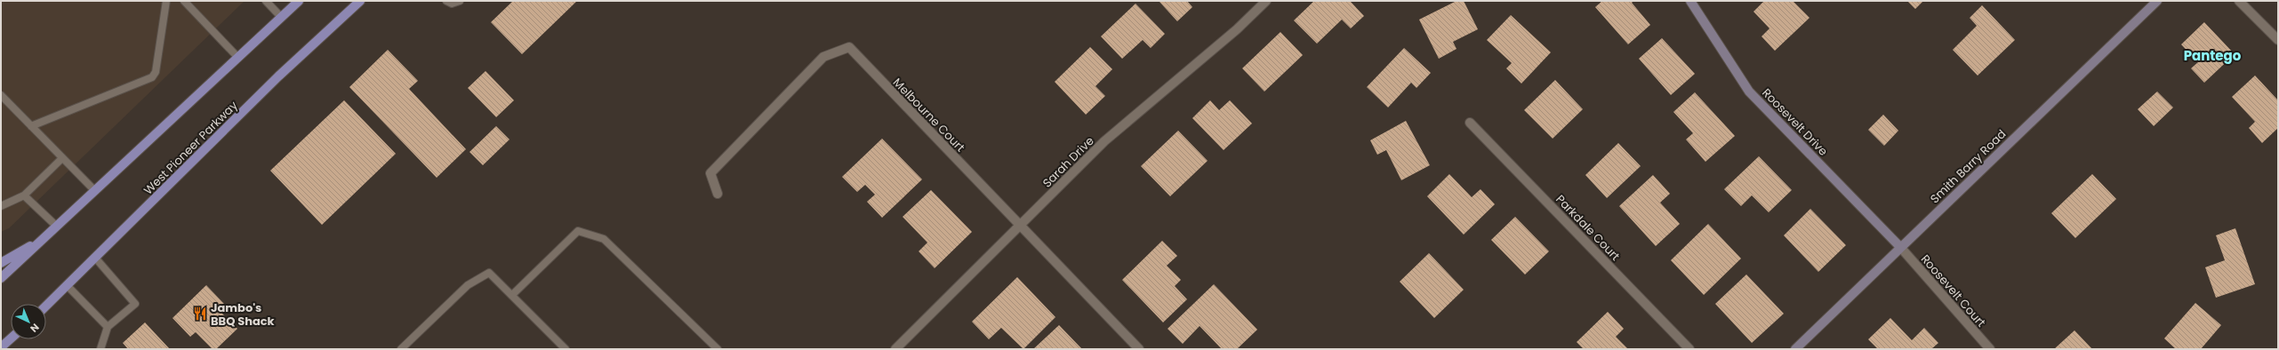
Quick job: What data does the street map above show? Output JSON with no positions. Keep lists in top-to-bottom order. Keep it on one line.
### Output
{"streets":{"main road":["West Pioneer Parkway"],"street":["Melbourne Court","Roosevelt Drive","Sarah Drive","Smith Barry Road","Parkdale Court","Roosevelt Court"]},"crossings":[["Melbourne Court","Sarah Drive"],["Roosevelt Drive","Smith Barry Road"],["Roosevelt Drive","Roosevelt Court"],["Smith Barry Road","Roosevelt Court"]],"districts":["Pantego"],"places":{"restaurant":["Jambo's BBQ Shack"]},"north":"bottom right"}
